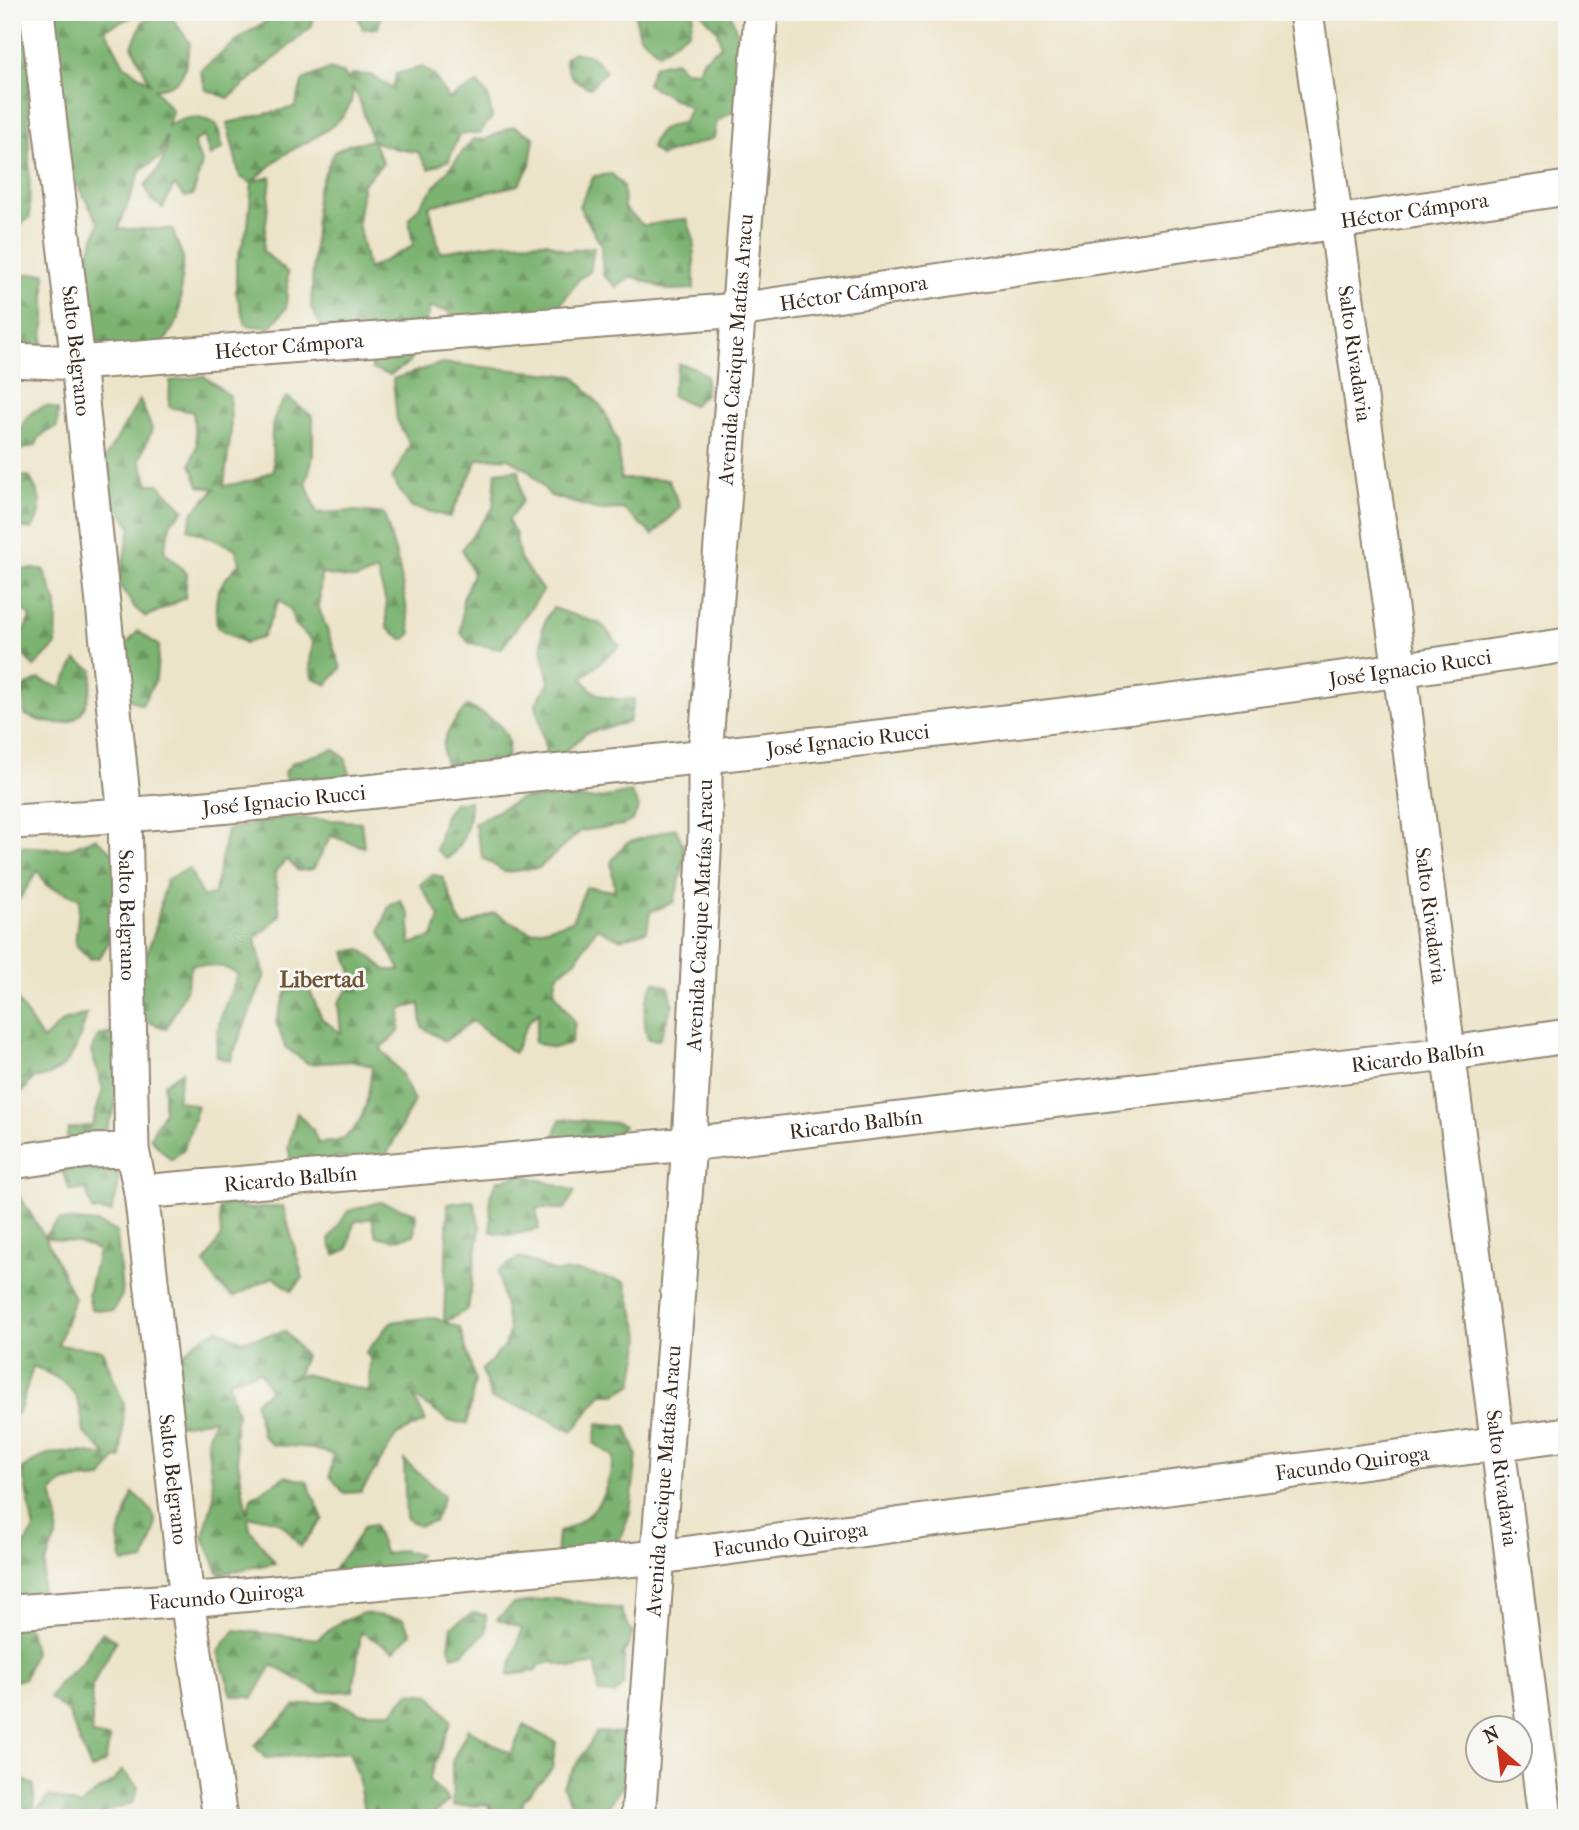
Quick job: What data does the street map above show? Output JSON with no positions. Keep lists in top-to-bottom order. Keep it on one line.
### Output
{"streets":{"street":["Héctor Cámpora","Avenida Cacique Matías Aracu","Salto Belgrano","Salto Rivadavia","José Ignacio Rucci","Ricardo Balbín","Facundo Quiroga"]},"crossings":[["Héctor Cámpora","Avenida Cacique Matías Aracu"],["Héctor Cámpora","Salto Belgrano"],["Héctor Cámpora","Salto Rivadavia"],["Avenida Cacique Matías Aracu","José Ignacio Rucci"],["Avenida Cacique Matías Aracu","Ricardo Balbín"],["Avenida Cacique Matías Aracu","Facundo Quiroga"],["Salto Belgrano","José Ignacio Rucci"],["Salto Belgrano","Ricardo Balbín"],["Salto Belgrano","Facundo Quiroga"],["Salto Rivadavia","José Ignacio Rucci"],["Salto Rivadavia","Ricardo Balbín"],["Salto Rivadavia","Facundo Quiroga"]],"districts":["Libertad"],"north":"top left"}
